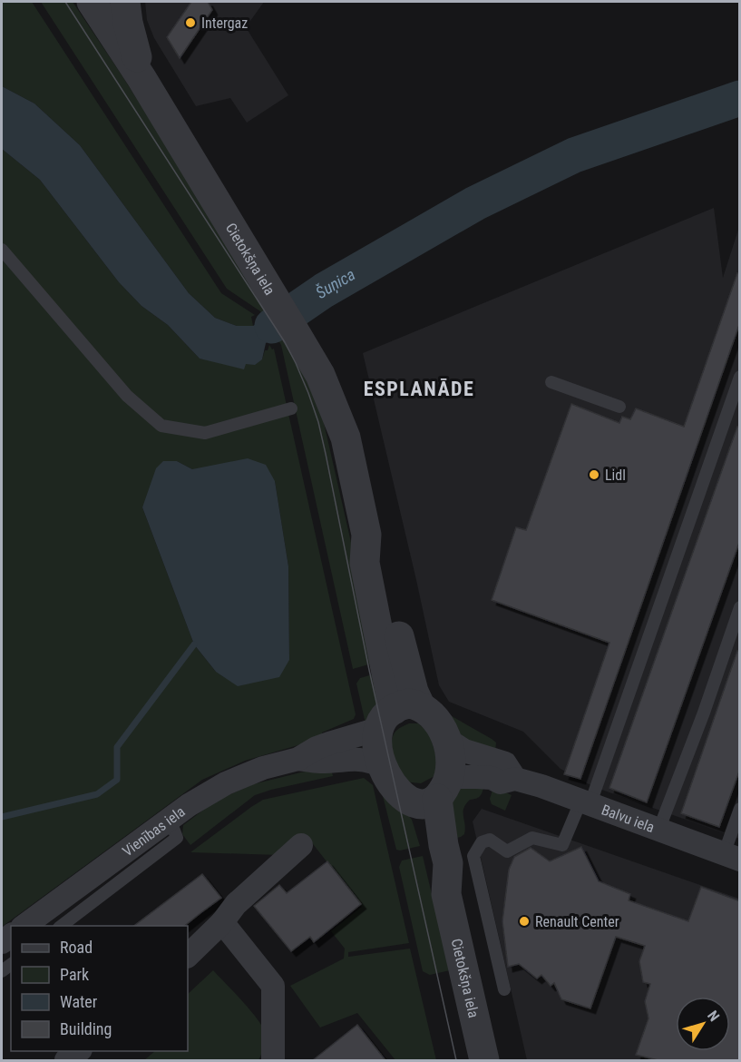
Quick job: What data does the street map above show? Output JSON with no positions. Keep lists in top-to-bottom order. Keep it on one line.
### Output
{"streets":{"street":["Cietokšņa iela","Balvu iela","Vienības iela"]},"crossings":[["Cietokšņa iela","Balvu iela"],["Cietokšņa iela","Vienības iela"],["Balvu iela","Vienības iela"]],"districts":["ESPLANĀDE"],"water":["Šuņica"],"places":["Intergaz","Lidl","Renault Center"],"legend":["Road","Park","Water","Building"],"north":"top right"}
